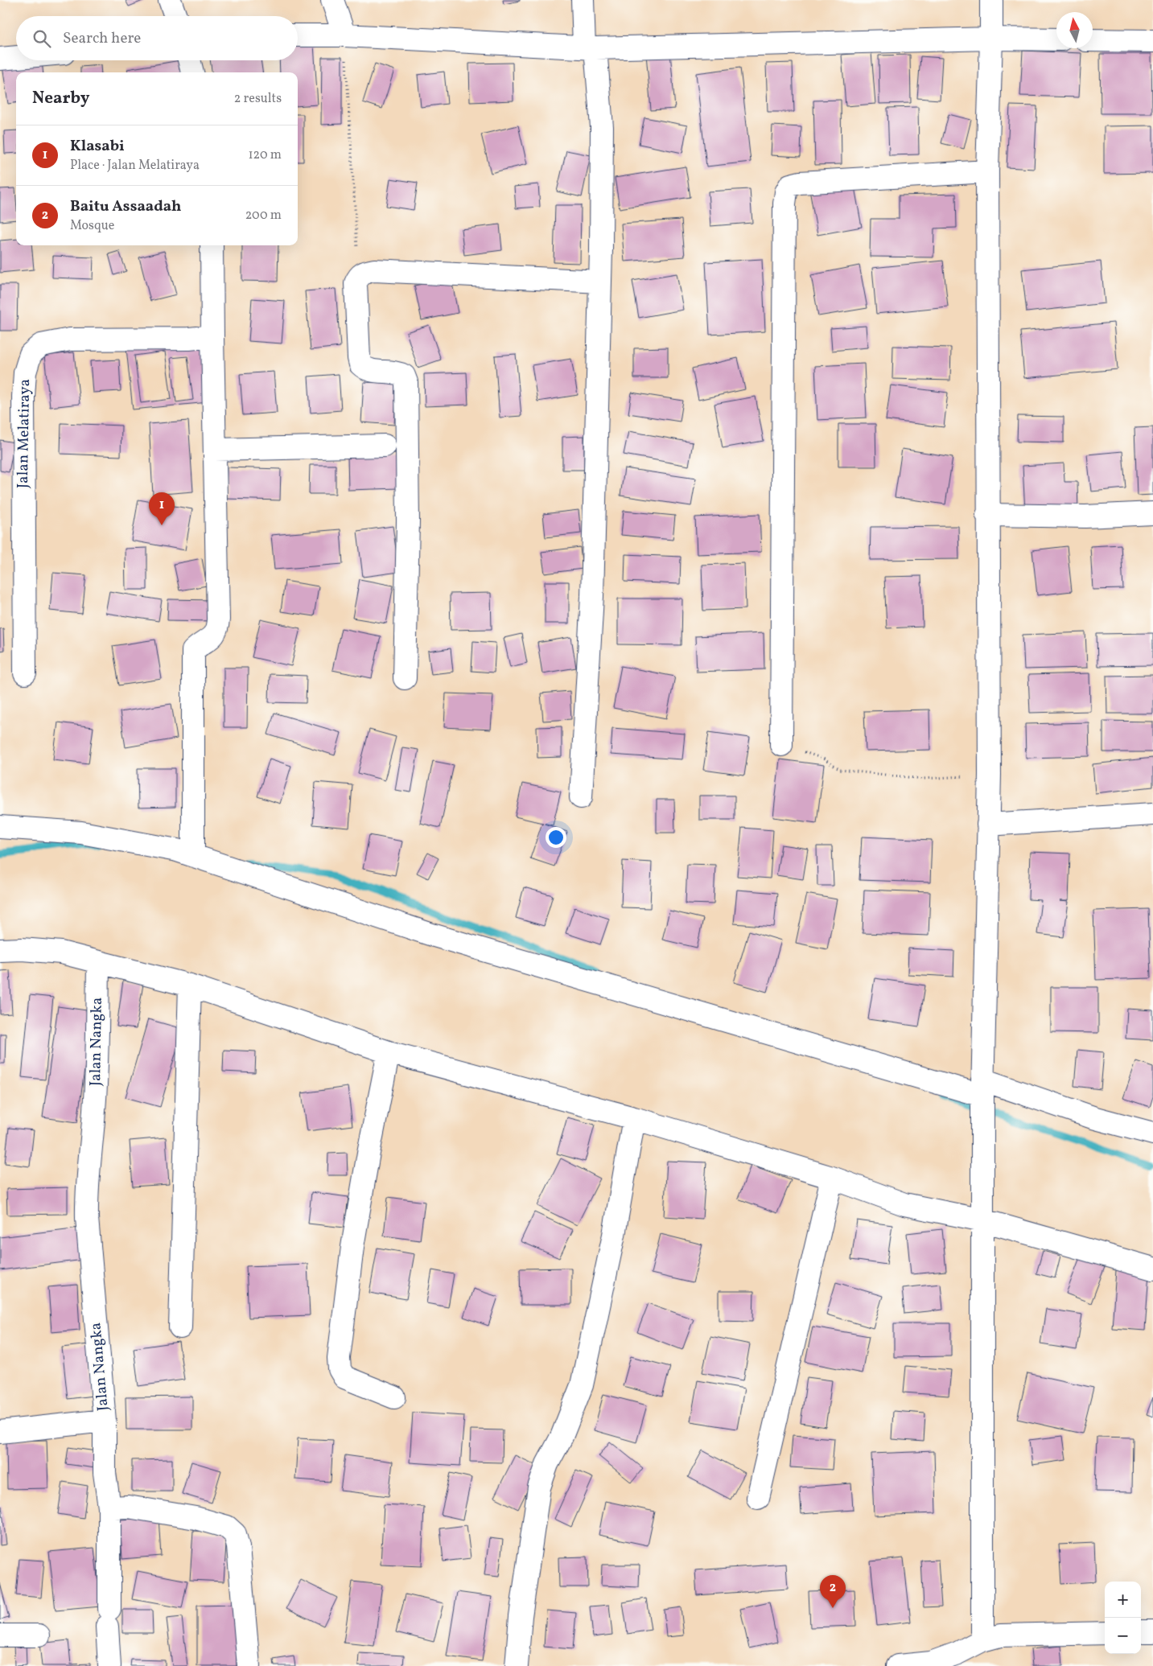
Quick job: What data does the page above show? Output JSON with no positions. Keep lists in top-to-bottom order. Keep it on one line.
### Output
{"streets":{"street":["Jalan Melatiraya","Jalan Nangka"]},"north":"top","page":{"search":"Search here","heading":["Nearby","2 results"],"list":[{"mark":"1","name":"Klasabi","note":"Place · Jalan Melatiraya","value":"120 m"},{"mark":"2","name":"Baitu Assaadah","note":"Mosque","value":"200 m"}],"pins":["1","2"],"map_buttons":["+","−"]}}
